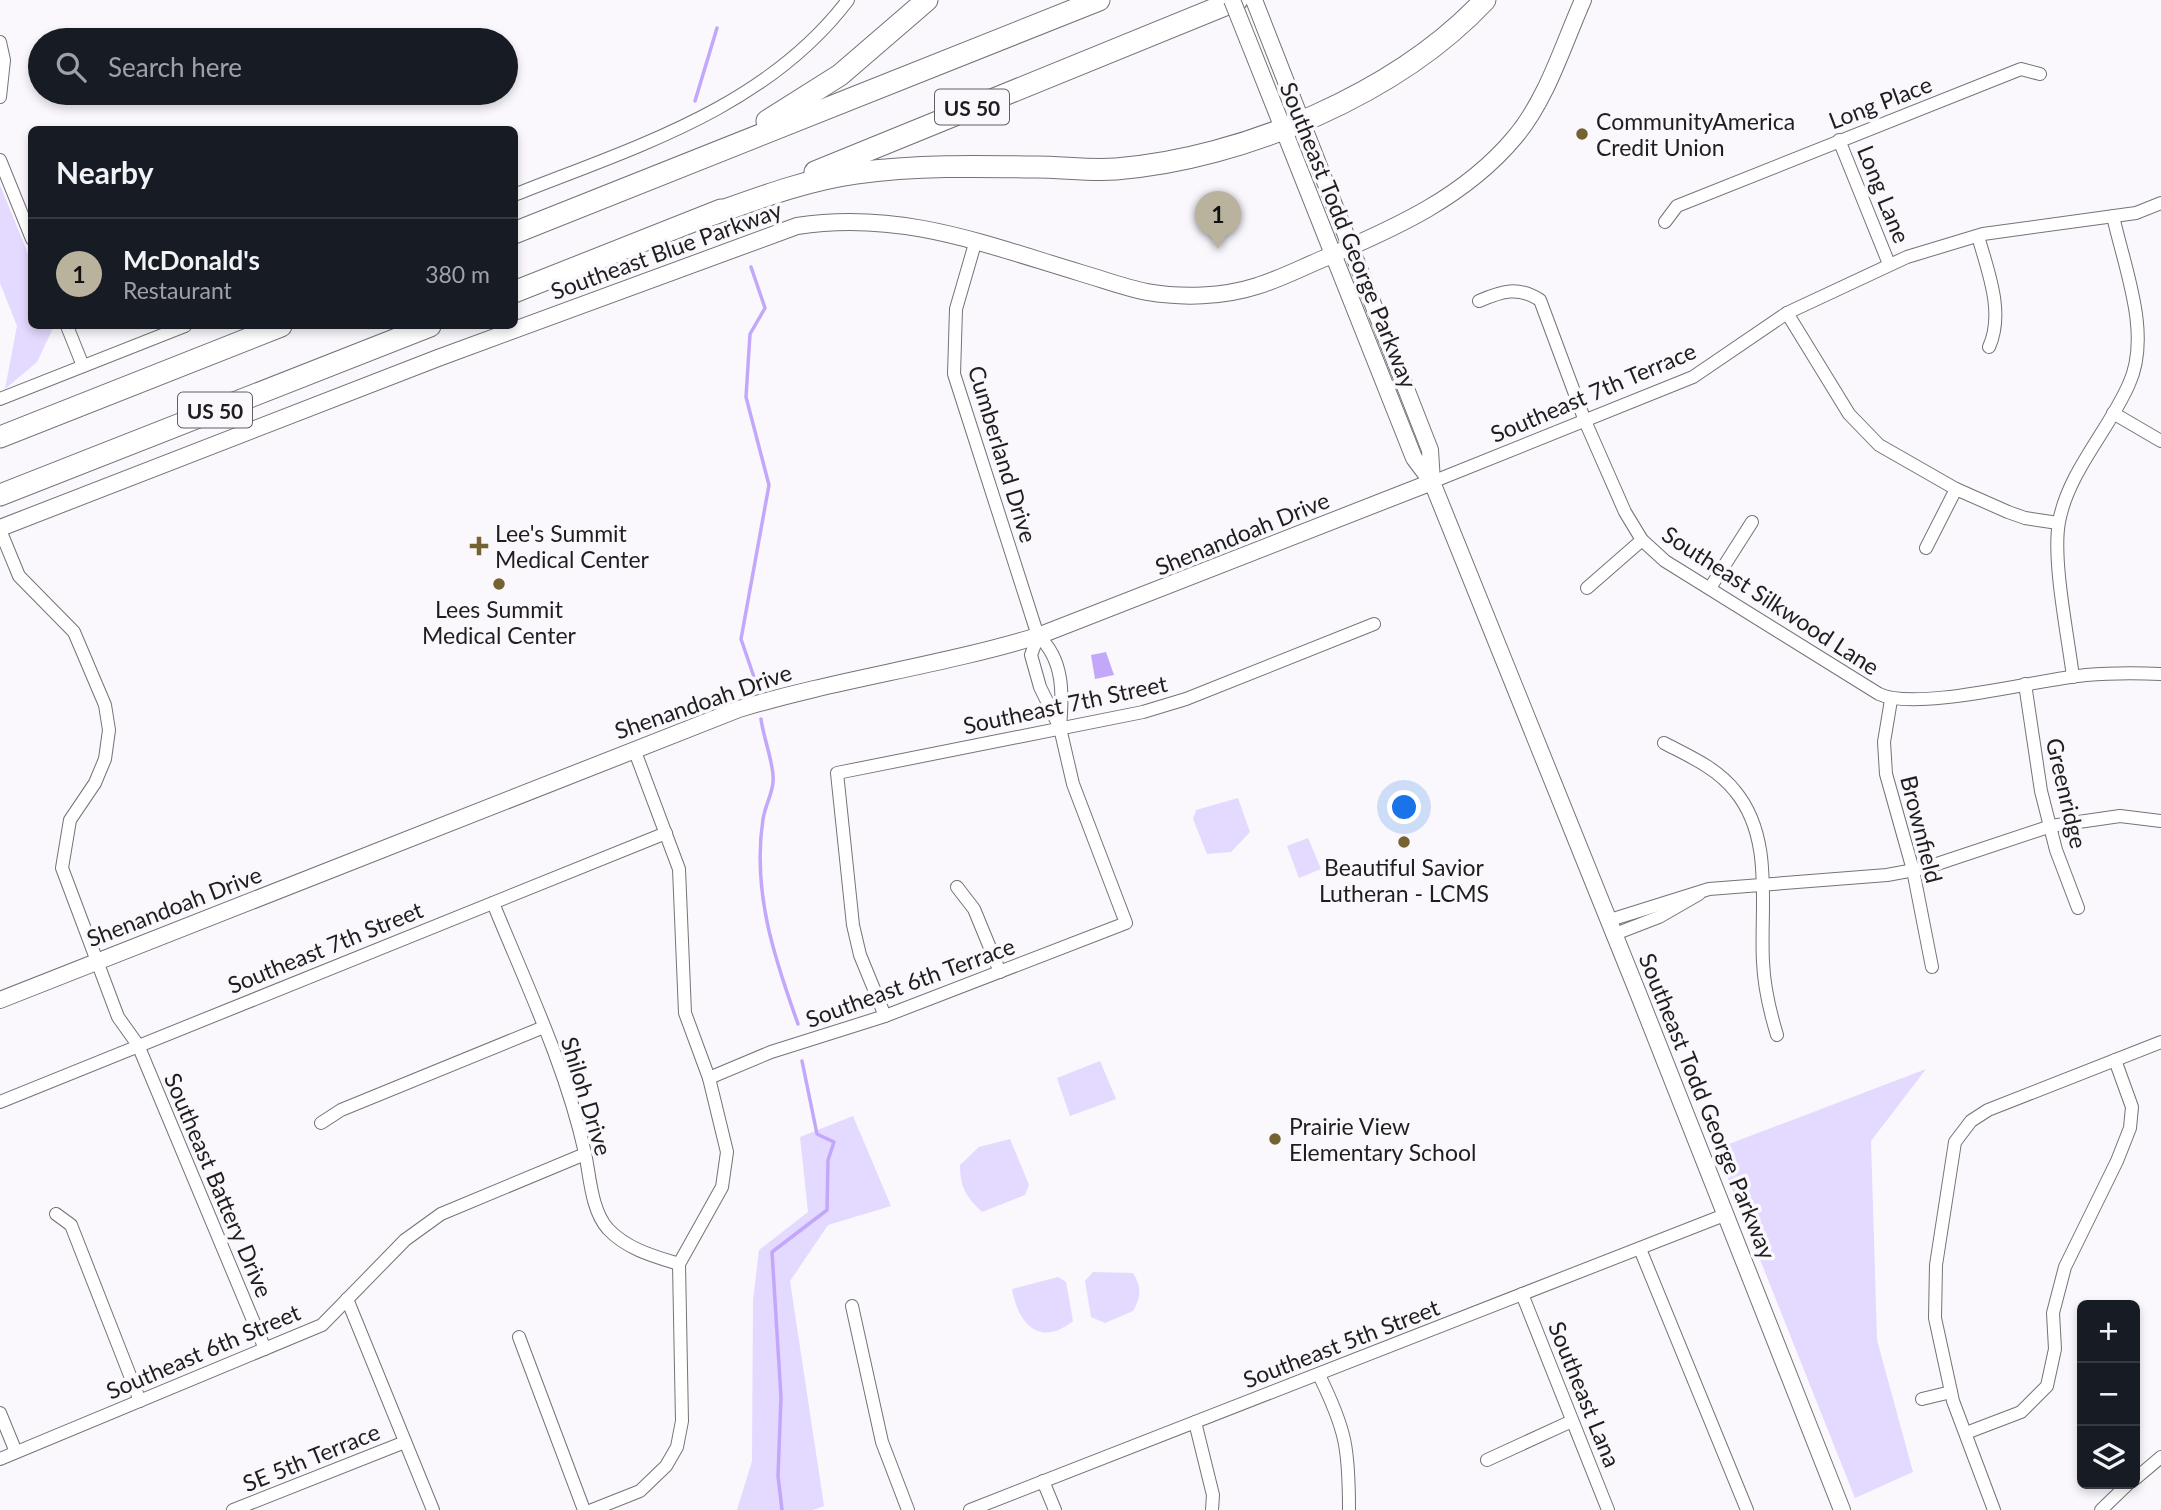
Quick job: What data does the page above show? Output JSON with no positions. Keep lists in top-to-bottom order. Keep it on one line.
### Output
{"streets":{"highway":["US 50"],"street":["Long Place","Long Lane","Southeast Todd George Parkway","Southeast Blue Parkway","Southeast 7th Terrace","Cumberland Drive","Shenandoah Drive","Southeast Silkwood Lane","Southeast 7th Street","Greenridge","Brownfield","Southeast 6th Terrace","Shiloh Drive","Southeast Battery Drive","Southeast 5th Street","Southeast 6th Street","Southeast Lana","SE 5th Terrace"]},"crossings":[["Long Place","Long Lane"],["US 50","Southeast Todd George Parkway"],["Long Lane","Southeast 7th Terrace"],["Southeast Todd George Parkway","Southeast Blue Parkway"],["Southeast Todd George Parkway","Southeast 7th Terrace"],["Southeast Todd George Parkway","Shenandoah Drive"],["Southeast Todd George Parkway","Southeast 5th Street"],["Southeast Blue Parkway","Cumberland Drive"],["Southeast Blue Parkway","Southeast Battery Drive"],["Southeast 7th Terrace","Shenandoah Drive"],["Southeast 7th Terrace","Southeast Silkwood Lane"],["Cumberland Drive","Shenandoah Drive"],["Cumberland Drive","Southeast 7th Street"],["Cumberland Drive","Southeast 6th Terrace"],["Shenandoah Drive","Southeast Battery Drive"],["Southeast Silkwood Lane","Greenridge"],["Southeast Silkwood Lane","Brownfield"],["Southeast 7th Street","Southeast 6th Terrace"],["Southeast 7th Street","Shiloh Drive"],["Southeast 7th Street","Southeast Battery Drive"],["Shiloh Drive","Southeast 6th Street"],["Southeast Battery Drive","Southeast 6th Street"],["Southeast 5th Street","Southeast Lana"]],"places":{"other":["CommunityAmerica Credit Union","Lees Summit Medical Center","Beautiful Savior Lutheran - LCMS","Prairie View Elementary School"],"health":["Lee's Summit Medical Center"]},"page":{"search":"Search here","heading":"Nearby","pins":"1","list":[{"mark":"1","name":"McDonald's","note":"Restaurant","value":"380 m"}],"map_buttons":["+","−"]}}
